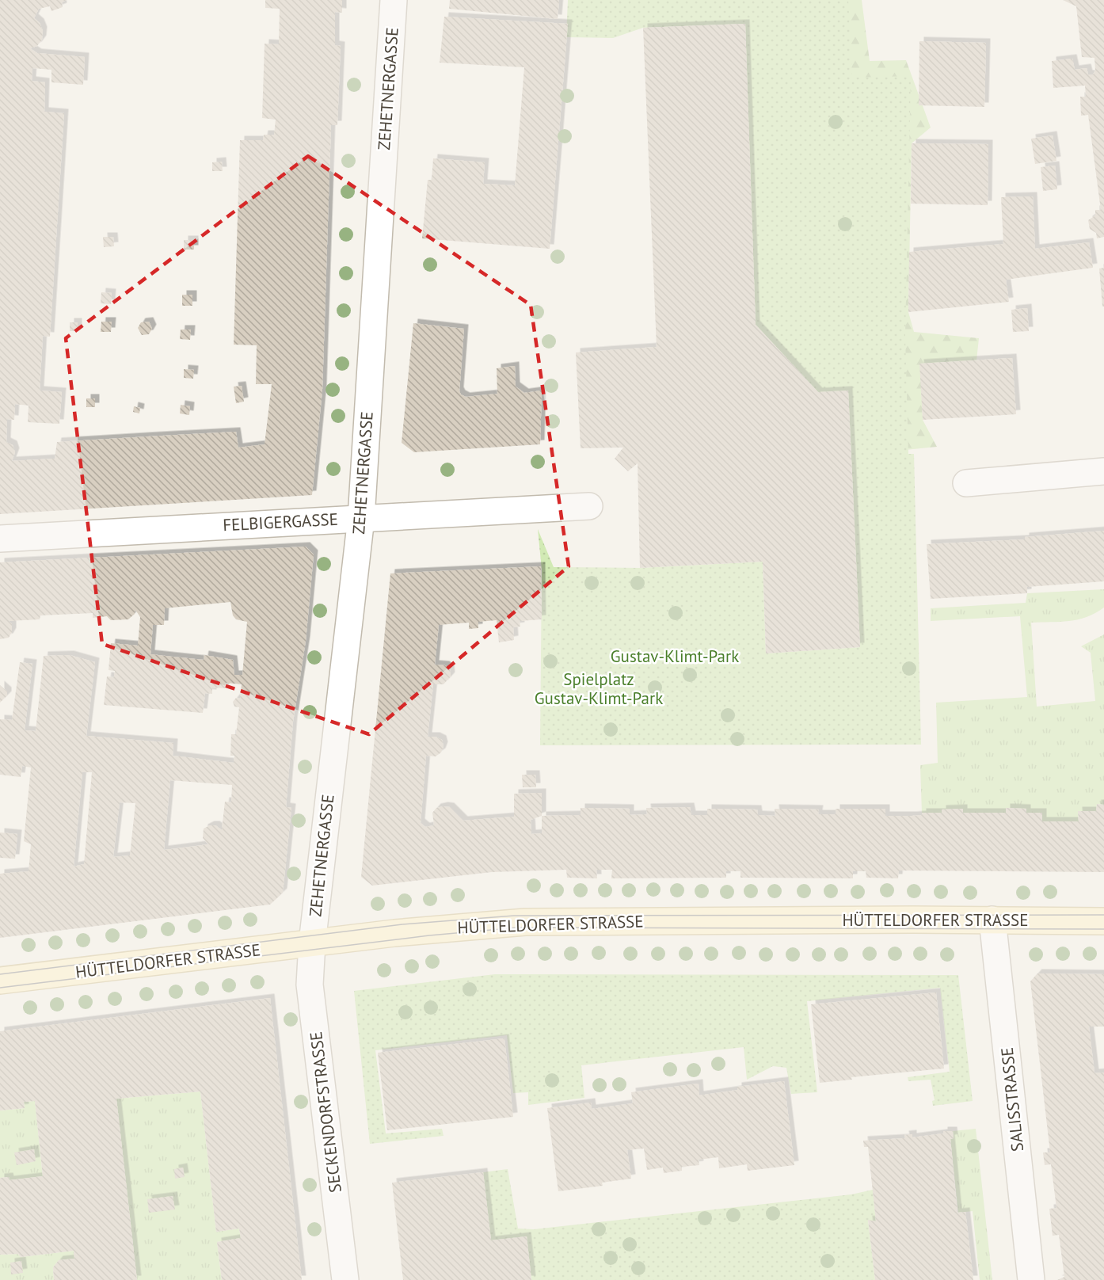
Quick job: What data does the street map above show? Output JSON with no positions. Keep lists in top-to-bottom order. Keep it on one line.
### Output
{"streets":{"main road":["HÜTTELDORFER STRASSE"],"street":["ZEHETNERGASSE","FELBIGERGASSE","SALISSTRASSE","SECKENDORFSTRASSE"]},"crossings":[["ZEHETNERGASSE","FELBIGERGASSE"],["ZEHETNERGASSE","HÜTTELDORFER STRASSE"],["ZEHETNERGASSE","SECKENDORFSTRASSE"],["HÜTTELDORFER STRASSE","SALISSTRASSE"],["HÜTTELDORFER STRASSE","SECKENDORFSTRASSE"]],"parks":["Gustav-Klimt-Park","Spielplatz Gustav-Klimt-Park"]}
